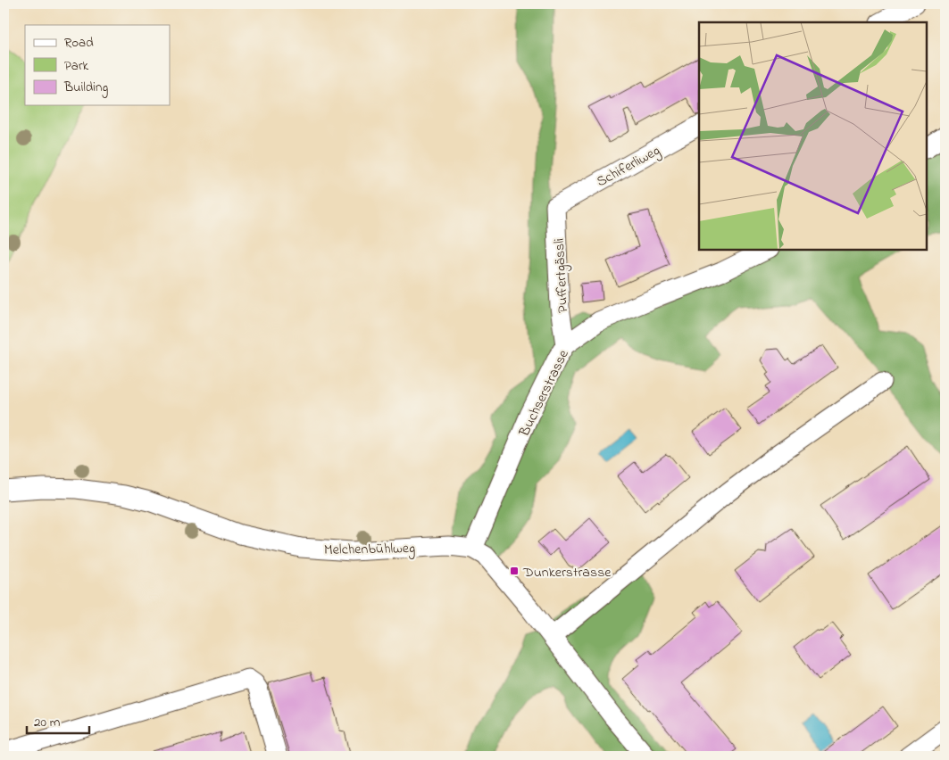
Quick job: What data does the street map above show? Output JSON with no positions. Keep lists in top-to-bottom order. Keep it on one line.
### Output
{"streets":{"street":["Schiferliweg","Puffertgässli","Buchserstrasse","Melchenbühlweg"]},"crossings":[["Schiferliweg","Puffertgässli"],["Puffertgässli","Buchserstrasse"],["Buchserstrasse","Melchenbühlweg"]],"places":{"transit":["Dunkerstrasse"]},"legend":["Road","Park","Building"],"scale_bar":"20 m"}
